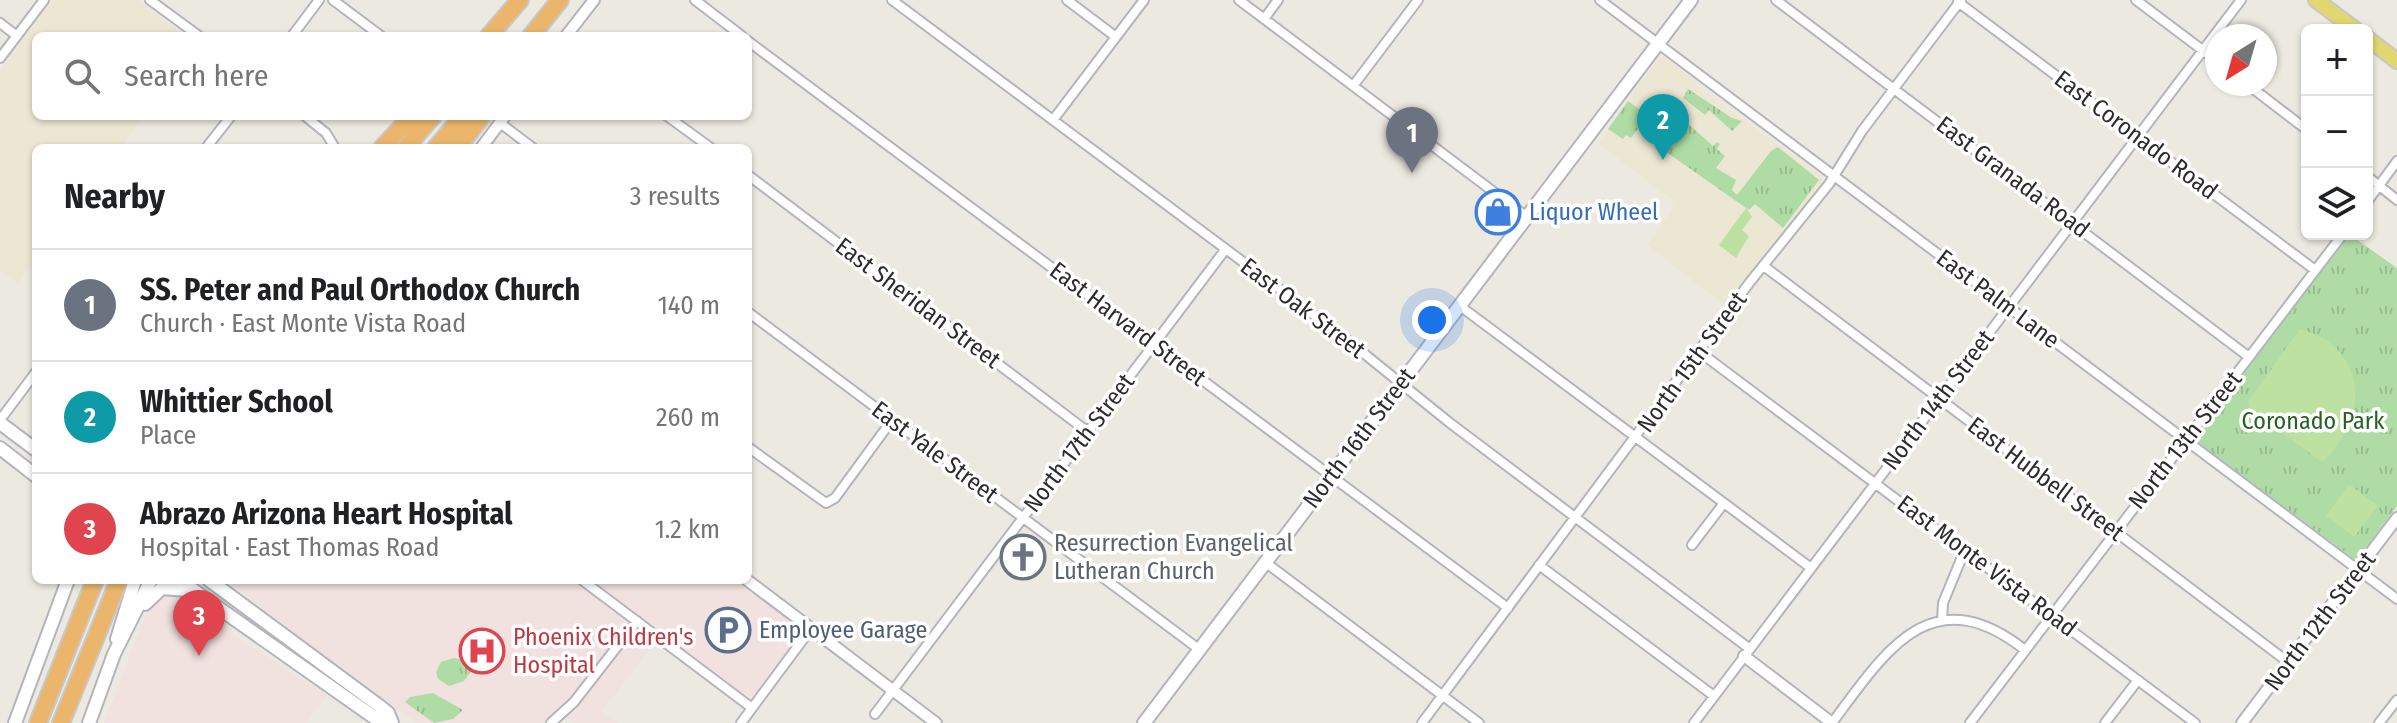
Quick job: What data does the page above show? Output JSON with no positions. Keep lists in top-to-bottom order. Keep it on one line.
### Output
{"streets":{"main road":["North 16th Street"],"street":["East Coronado Road","East Granada Road","East Palm Lane","East Sheridan Street","East Oak Street","East Harvard Street","North 15th Street","North 14th Street","North 13th Street","North 17th Street","East Yale Street","East Hubbell Street","East Monte Vista Road","North 12th Street"]},"crossings":[["East Coronado Road","North 15th Street"],["East Coronado Road","North 14th Street"],["East Coronado Road","North 13th Street"],["East Granada Road","North 15th Street"],["East Granada Road","North 14th Street"],["East Granada Road","North 13th Street"],["East Palm Lane","North 15th Street"],["East Palm Lane","North 14th Street"],["East Palm Lane","North 16th Street"],["East Palm Lane","North 13th Street"],["East Palm Lane","North 12th Street"],["East Sheridan Street","North 17th Street"],["East Oak Street","North 15th Street"],["East Oak Street","North 14th Street"],["East Oak Street","North 16th Street"],["East Oak Street","North 17th Street"],["East Harvard Street","North 15th Street"],["East Harvard Street","North 16th Street"],["East Harvard Street","North 17th Street"],["North 15th Street","East Hubbell Street"],["North 15th Street","East Monte Vista Road"],["North 14th Street","East Hubbell Street"],["North 14th Street","East Monte Vista Road"],["North 16th Street","East Yale Street"],["North 13th Street","East Hubbell Street"],["North 13th Street","East Monte Vista Road"],["North 17th Street","East Yale Street"],["East Hubbell Street","North 12th Street"]],"parks":["Coronado Park"],"places":{"shop":["Liquor Wheel"],"church":["Resurrection Evangelical Lutheran Church"],"parking":["Employee Garage"],"hospital":["Phoenix Children's Hospital"]},"north":"bottom left","page":{"map_buttons":["+","−"],"search":"Search here","pins":["2","1","3"],"heading":["Nearby","3 results"],"list":[{"mark":"1","name":"SS. Peter and Paul Orthodox Church","note":"Church · East Monte Vista Road","value":"140 m"},{"mark":"2","name":"Whittier School","note":"Place","value":"260 m"},{"mark":"3","name":"Abrazo Arizona Heart Hospital","note":"Hospital · East Thomas Road","value":"1.2 km"}]}}
